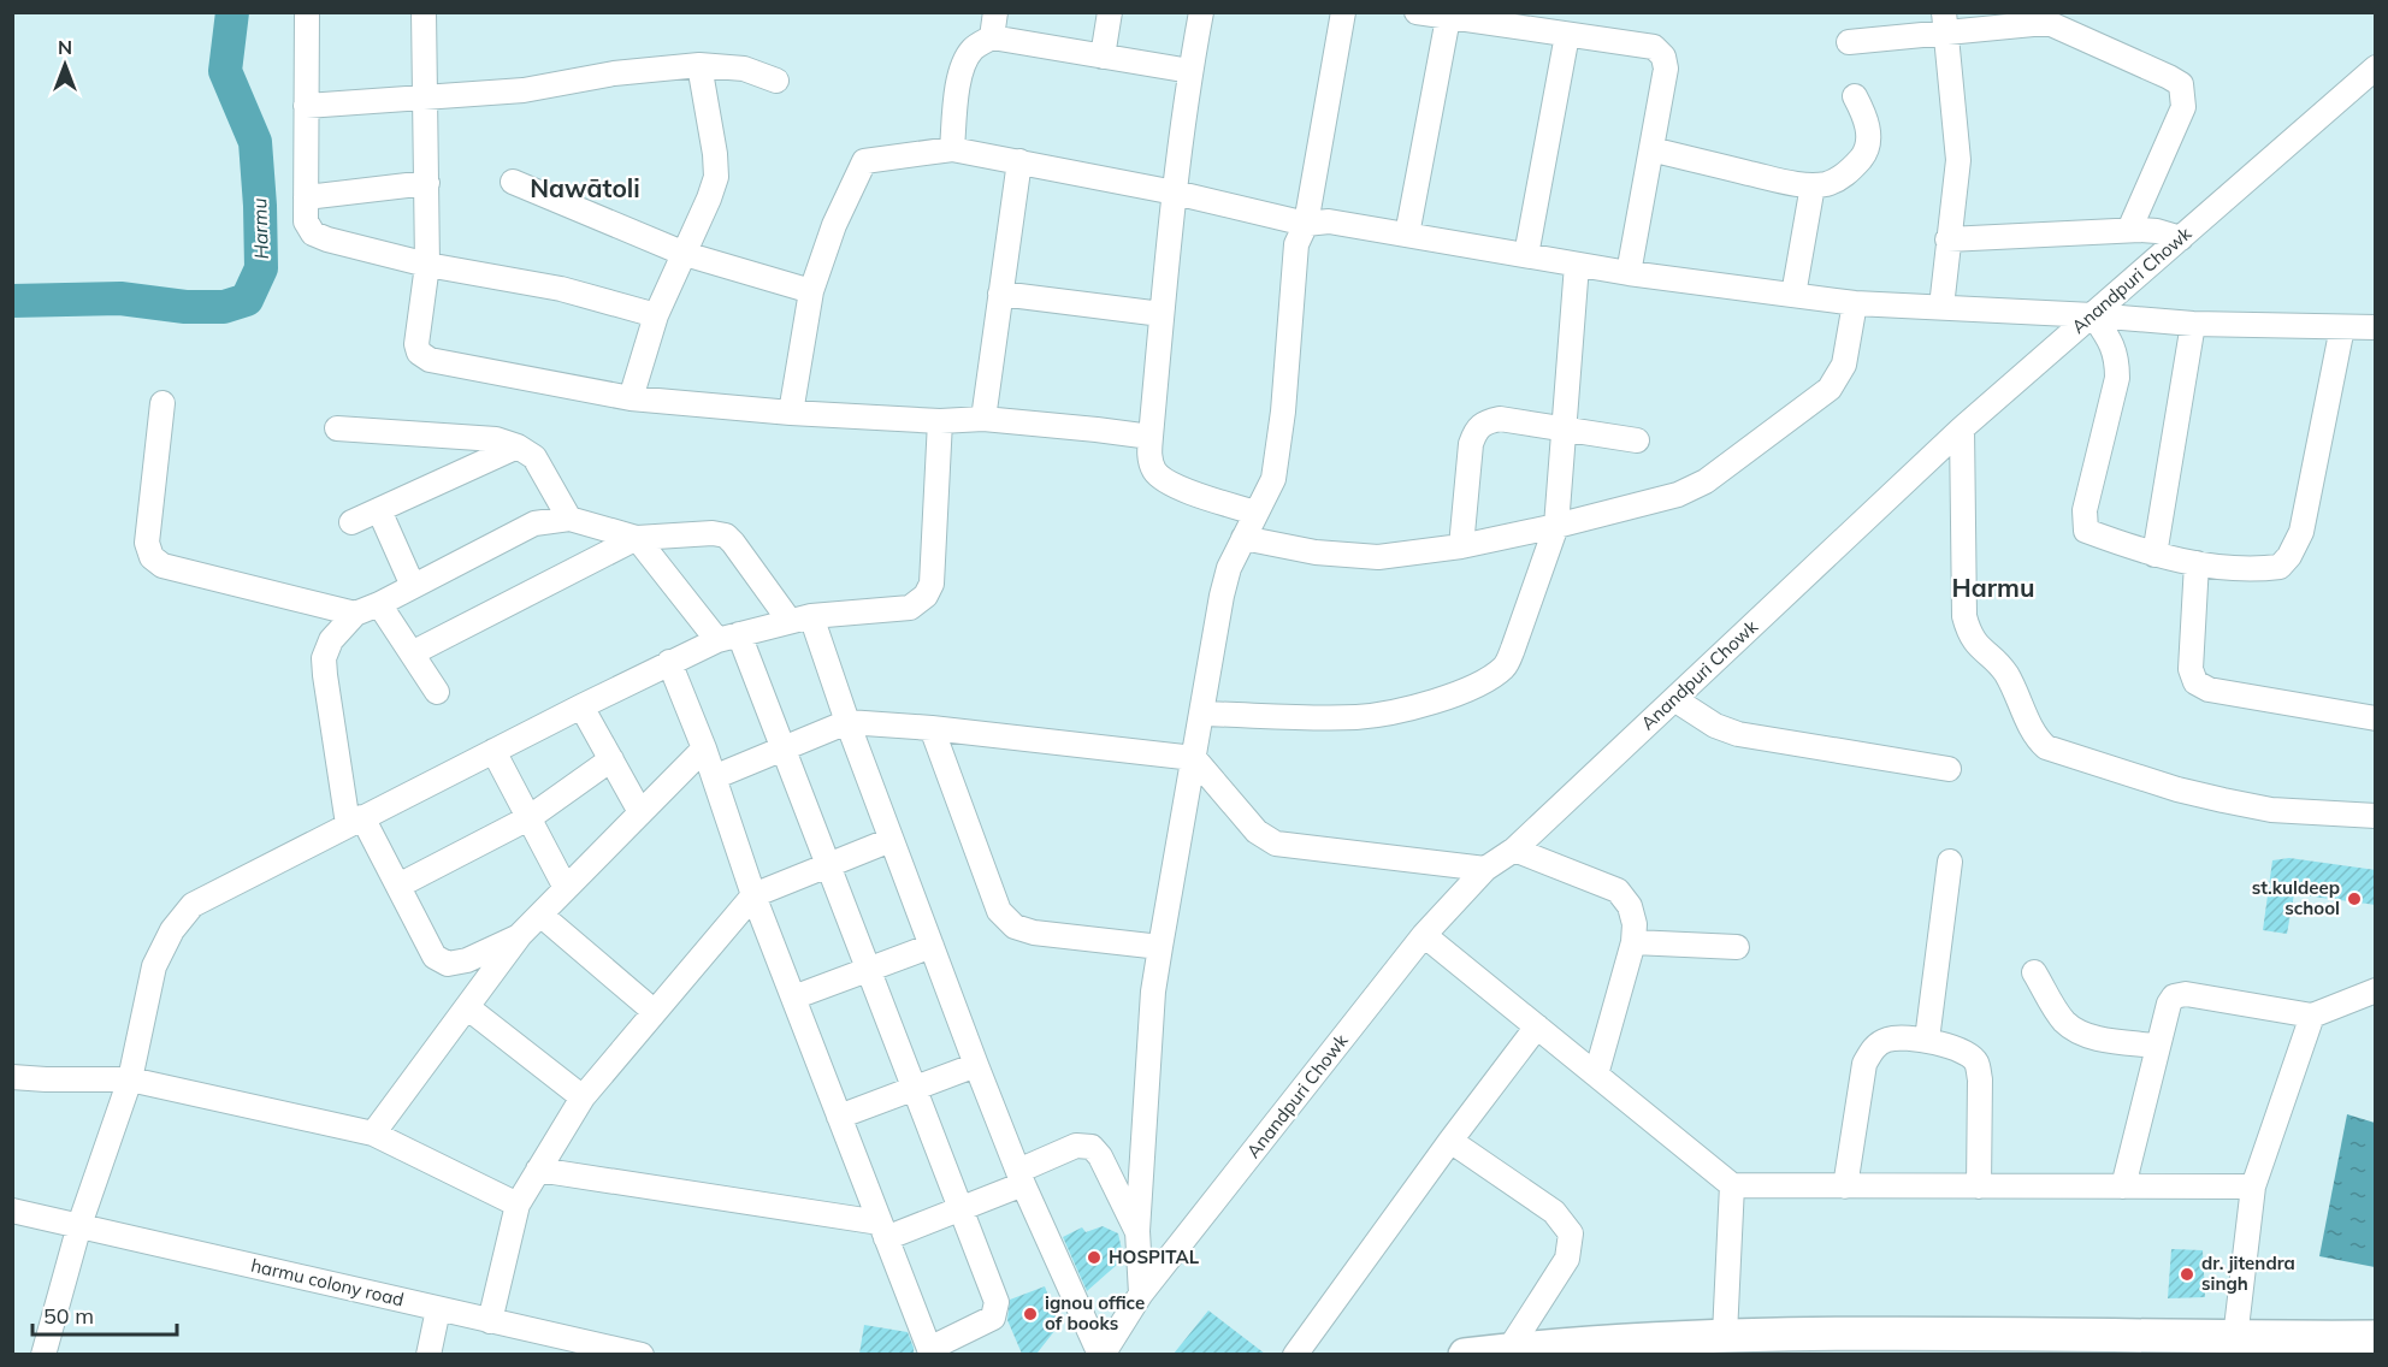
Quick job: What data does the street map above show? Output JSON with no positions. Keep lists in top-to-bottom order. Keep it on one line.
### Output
{"streets":{"street":["Anandpuri Chowk","harmu colony road"]},"districts":["Nawātoli","Harmu"],"water":["Harmu"],"places":["st.kuldeep school","HOSPITAL","dr. jitendra singh","ignou office of books"],"scale_bar":"50 m","north":"top"}
